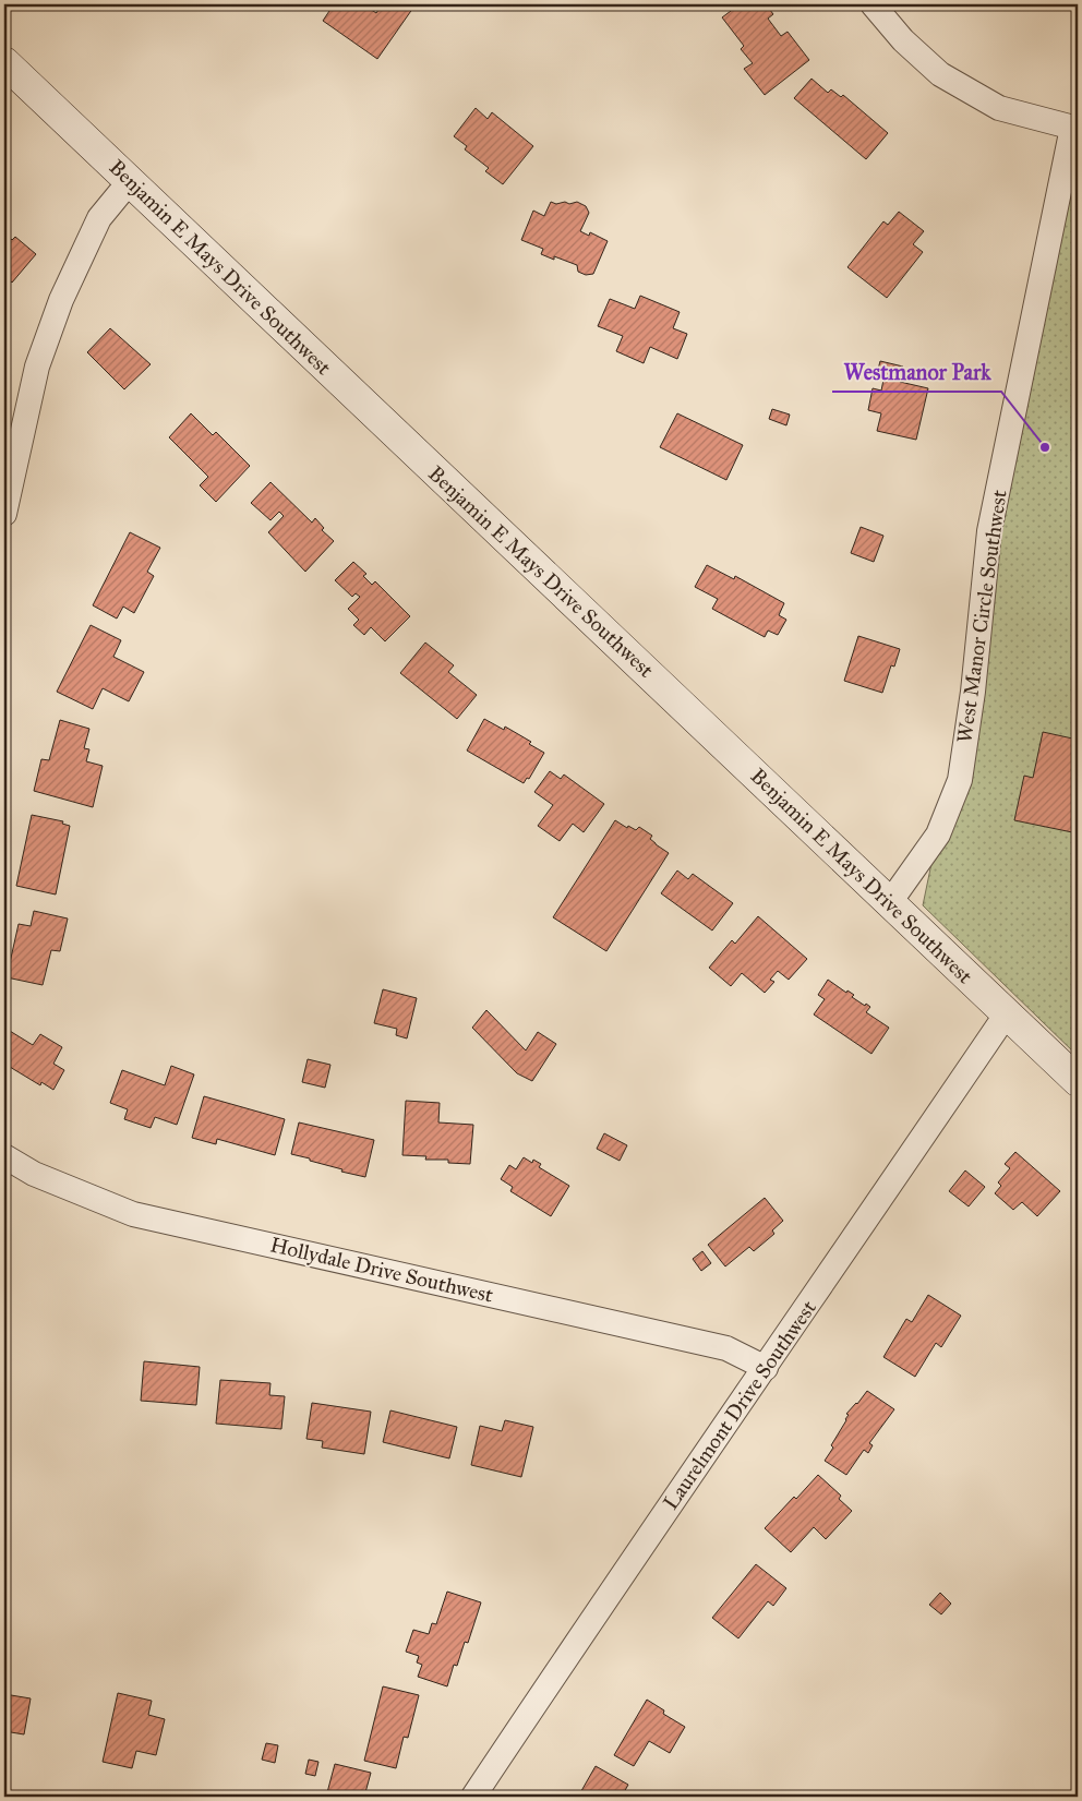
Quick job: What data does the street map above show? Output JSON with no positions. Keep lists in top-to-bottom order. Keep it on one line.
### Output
{"streets":{"street":["Benjamin E Mays Drive Southwest","West Manor Circle Southwest","Hollydale Drive Southwest","Laurelmont Drive Southwest"]},"crossings":[["Benjamin E Mays Drive Southwest","West Manor Circle Southwest"],["Benjamin E Mays Drive Southwest","Laurelmont Drive Southwest"],["Hollydale Drive Southwest","Laurelmont Drive Southwest"]],"places":["Westmanor Park"]}
